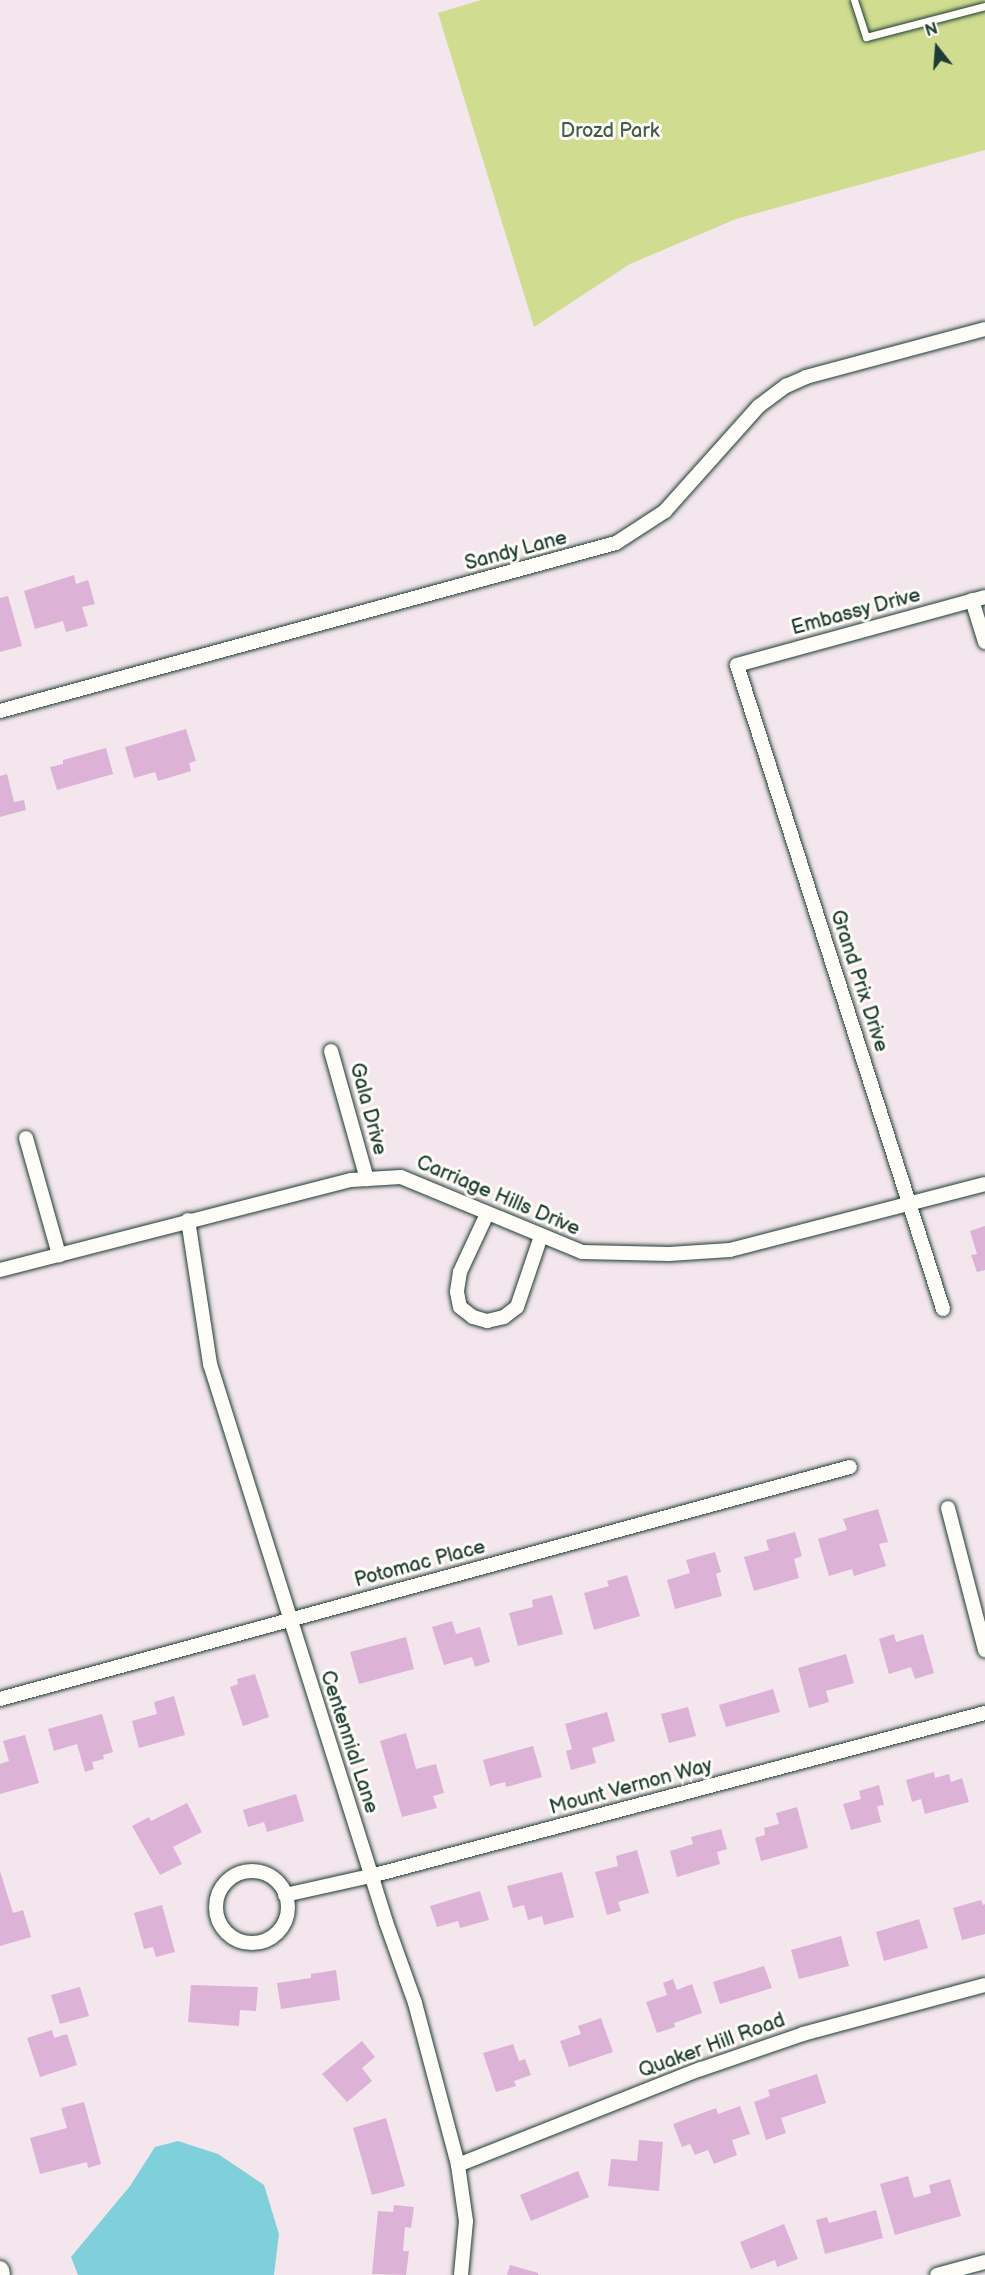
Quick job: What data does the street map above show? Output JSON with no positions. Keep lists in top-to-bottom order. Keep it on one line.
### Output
{"streets":{"street":["Sandy Lane","Embassy Drive","Grand Prix Drive","Gala Drive","Carriage Hills Drive","Potomac Place","Centennial Lane","Mount Vernon Way","Quaker Hill Road"]},"crossings":[["Embassy Drive","Grand Prix Drive"],["Grand Prix Drive","Carriage Hills Drive"],["Gala Drive","Carriage Hills Drive"],["Carriage Hills Drive","Centennial Lane"],["Potomac Place","Centennial Lane"],["Centennial Lane","Mount Vernon Way"],["Centennial Lane","Quaker Hill Road"]],"parks":["Drozd Park"],"north":"top"}
